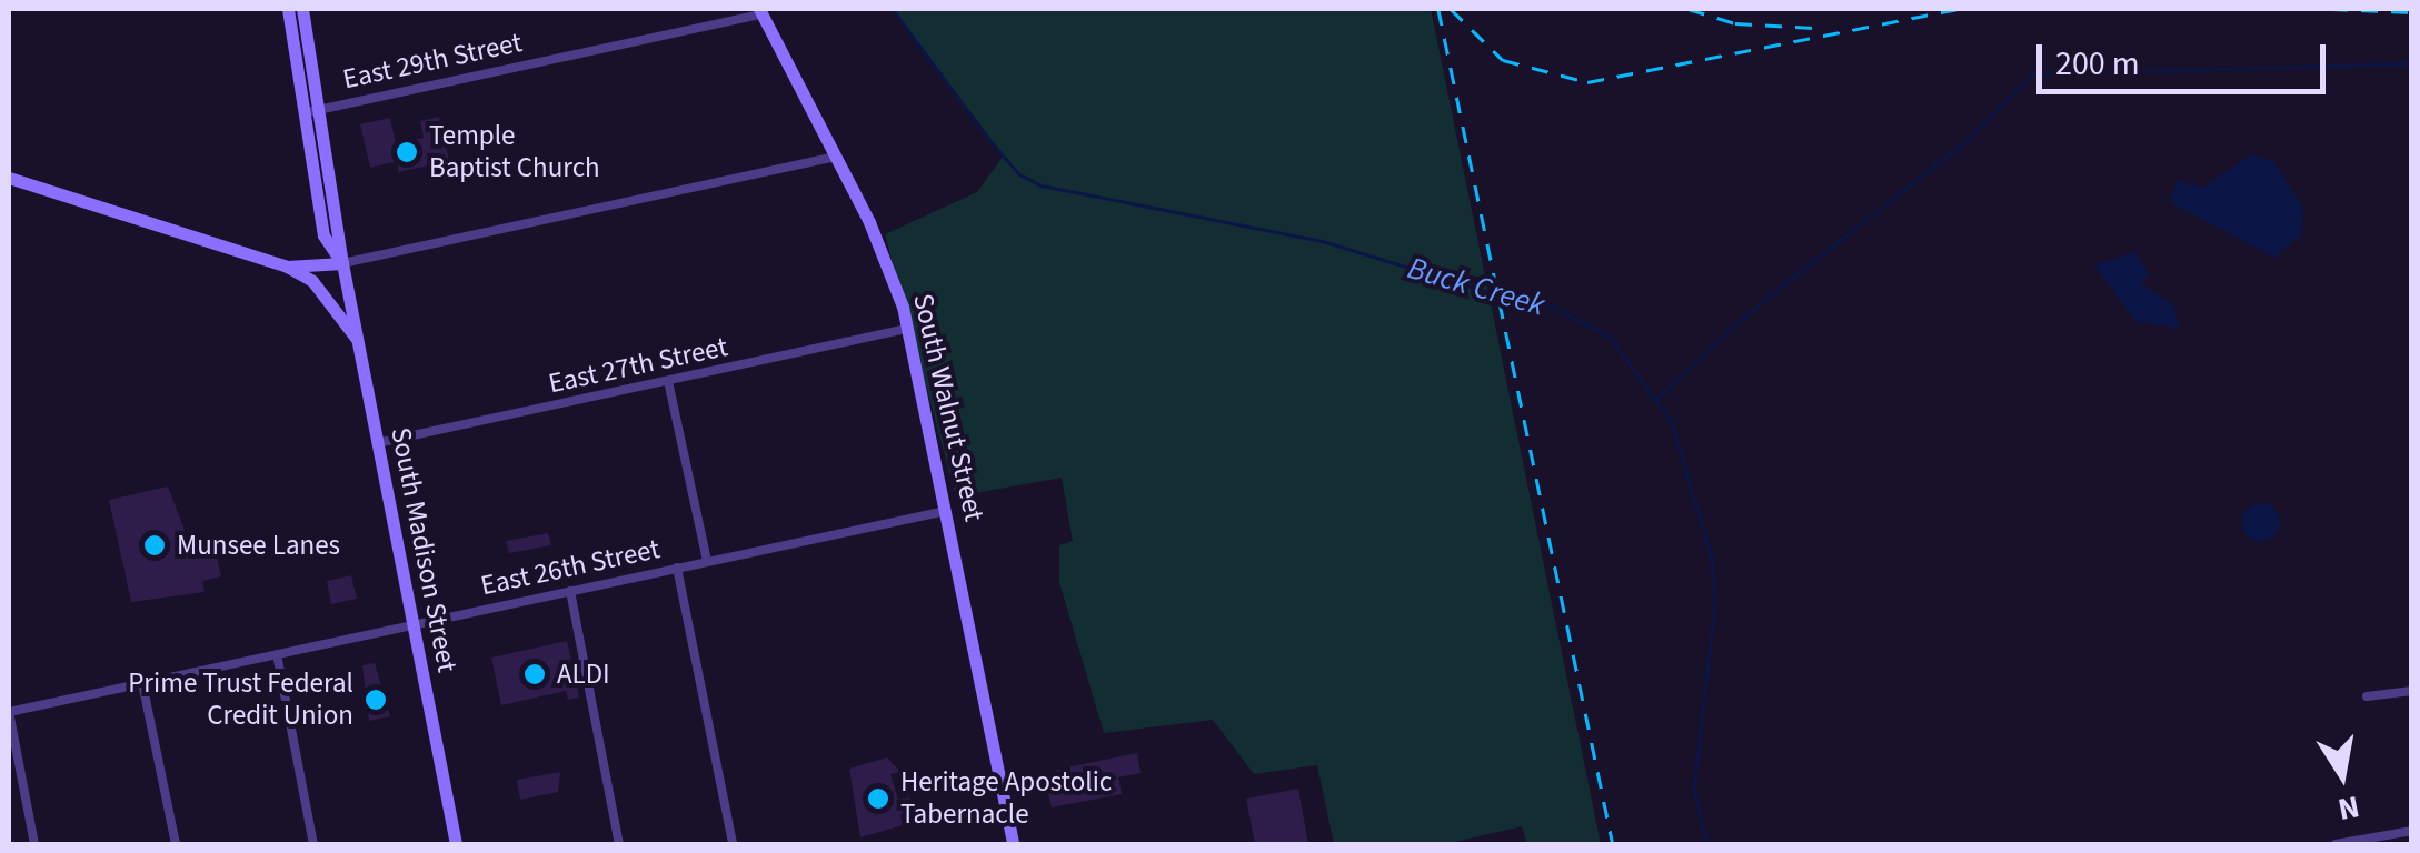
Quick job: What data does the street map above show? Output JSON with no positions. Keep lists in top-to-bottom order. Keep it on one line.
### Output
{"streets":{"main road":["South Walnut Street","South Madison Street"],"street":["East 29th Street","East 27th Street","East 26th Street"]},"crossings":[["East 29th Street","South Walnut Street"],["East 29th Street","South Madison Street"],["East 27th Street","South Walnut Street"],["East 27th Street","South Madison Street"],["South Walnut Street","East 26th Street"],["South Madison Street","East 26th Street"]],"water":["Buck Creek"],"places":["Temple Baptist Church","Munsee Lanes","ALDI","Prime Trust Federal Credit Union","Heritage Apostolic Tabernacle"],"scale_bar":"200 m","north":"bottom"}
